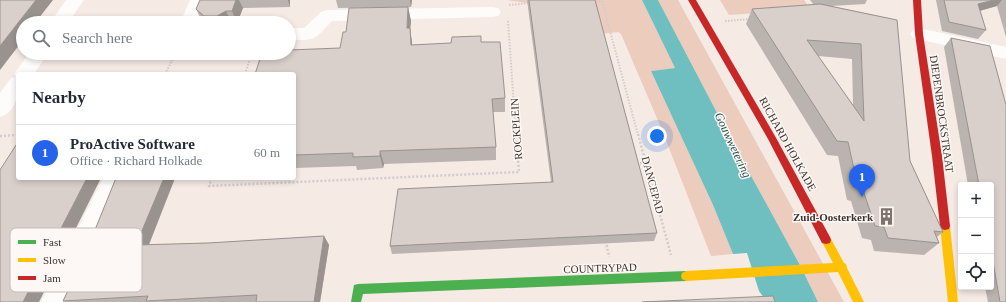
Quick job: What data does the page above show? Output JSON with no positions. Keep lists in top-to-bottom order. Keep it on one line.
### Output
{"streets":{"street":["DIEPENBROCKSTRAAT","RICHARD HOLKADE","COUNTRYPAD"],"path":["ROCKPLEIN","DANCEPAD"]},"crossings":[["RICHARD HOLKADE","COUNTRYPAD"],["DANCEPAD","COUNTRYPAD"]],"water":["Gouwwetering"],"places":{"building":["Zuid-Oosterkerk"]},"legend":["Fast","Slow","Jam"],"page":{"search":"Search here","heading":"Nearby","list":[{"mark":"1","name":"ProActive Software","note":"Office · Richard Holkade","value":"60 m"}],"pins":"1","map_buttons":["+","−"]}}
